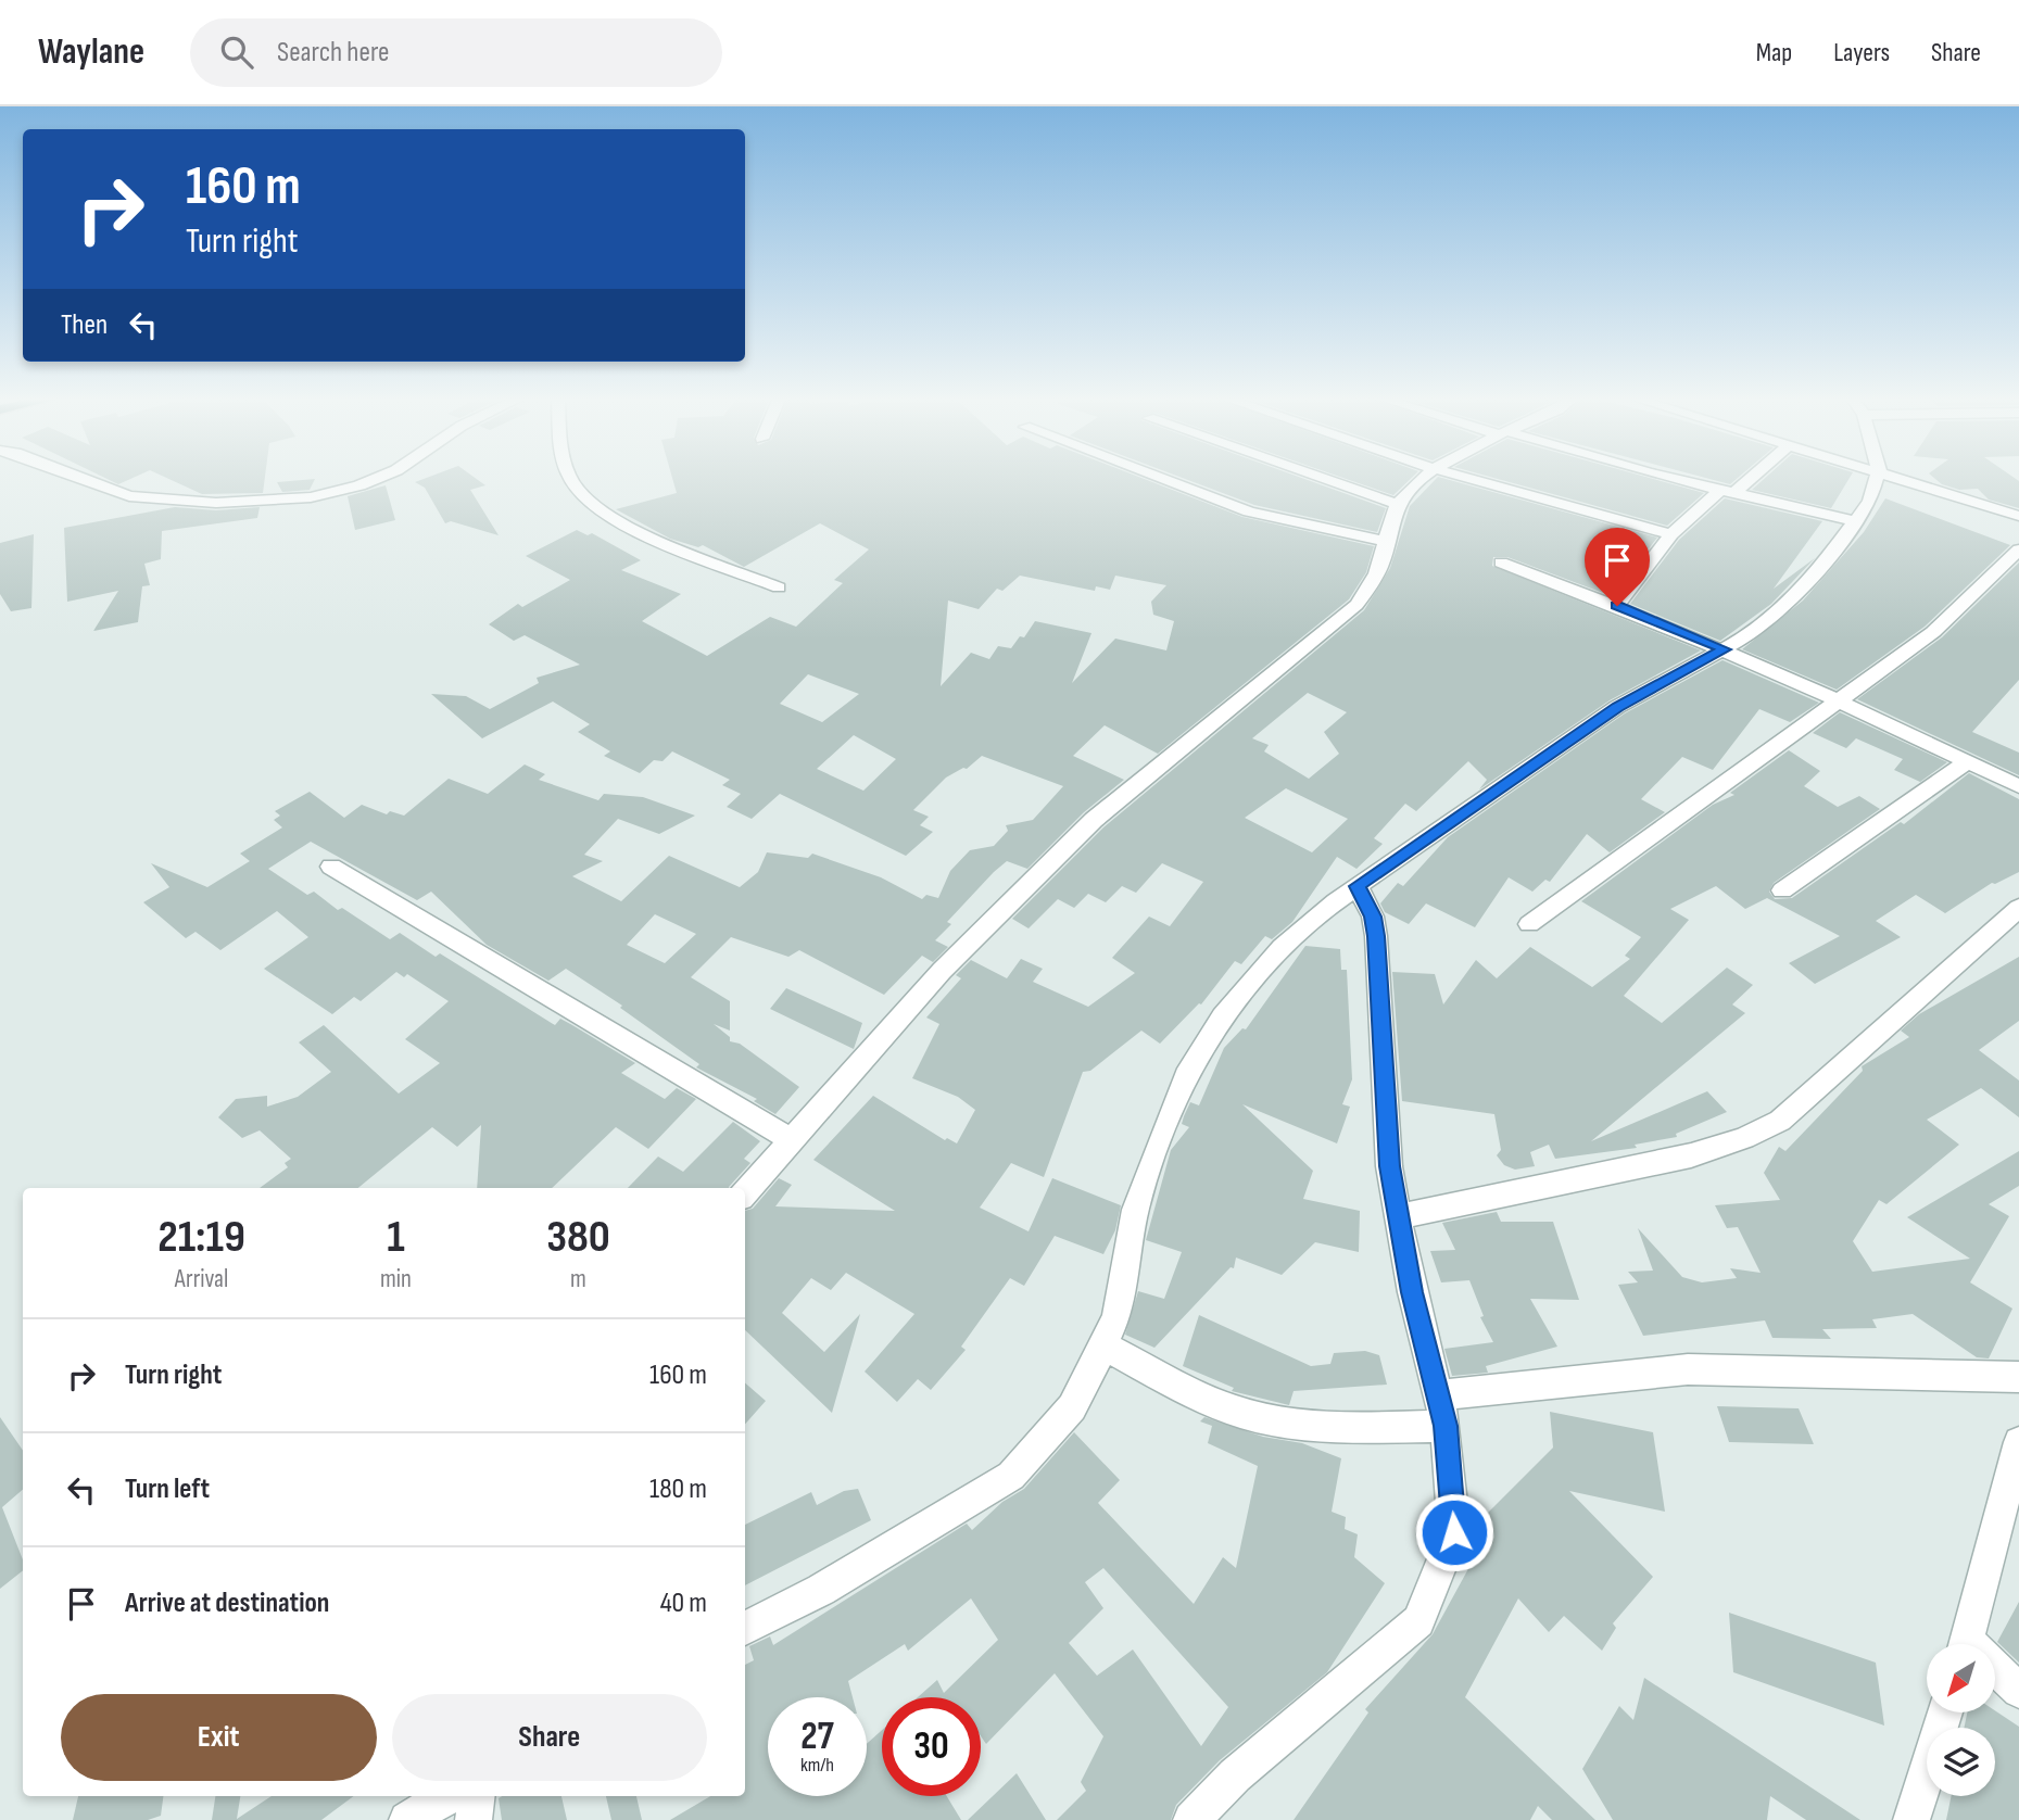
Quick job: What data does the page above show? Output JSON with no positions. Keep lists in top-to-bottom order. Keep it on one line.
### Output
{"north":"bottom left","page":{"header":"Waylane","search":"Search here","nav":["Map","Layers","Share"],"turn":["160 m","Turn right"],"then":"Then","eta":["21:19","Arrival","1","min","380","m"],"list":[{"name":"Turn right","value":"160 m"},{"name":"Turn left","value":"180 m"},{"name":"Arrive at destination","value":"40 m"}],"buttons":["Exit","Share"],"speed":"27 km/h","limit":"30"}}
